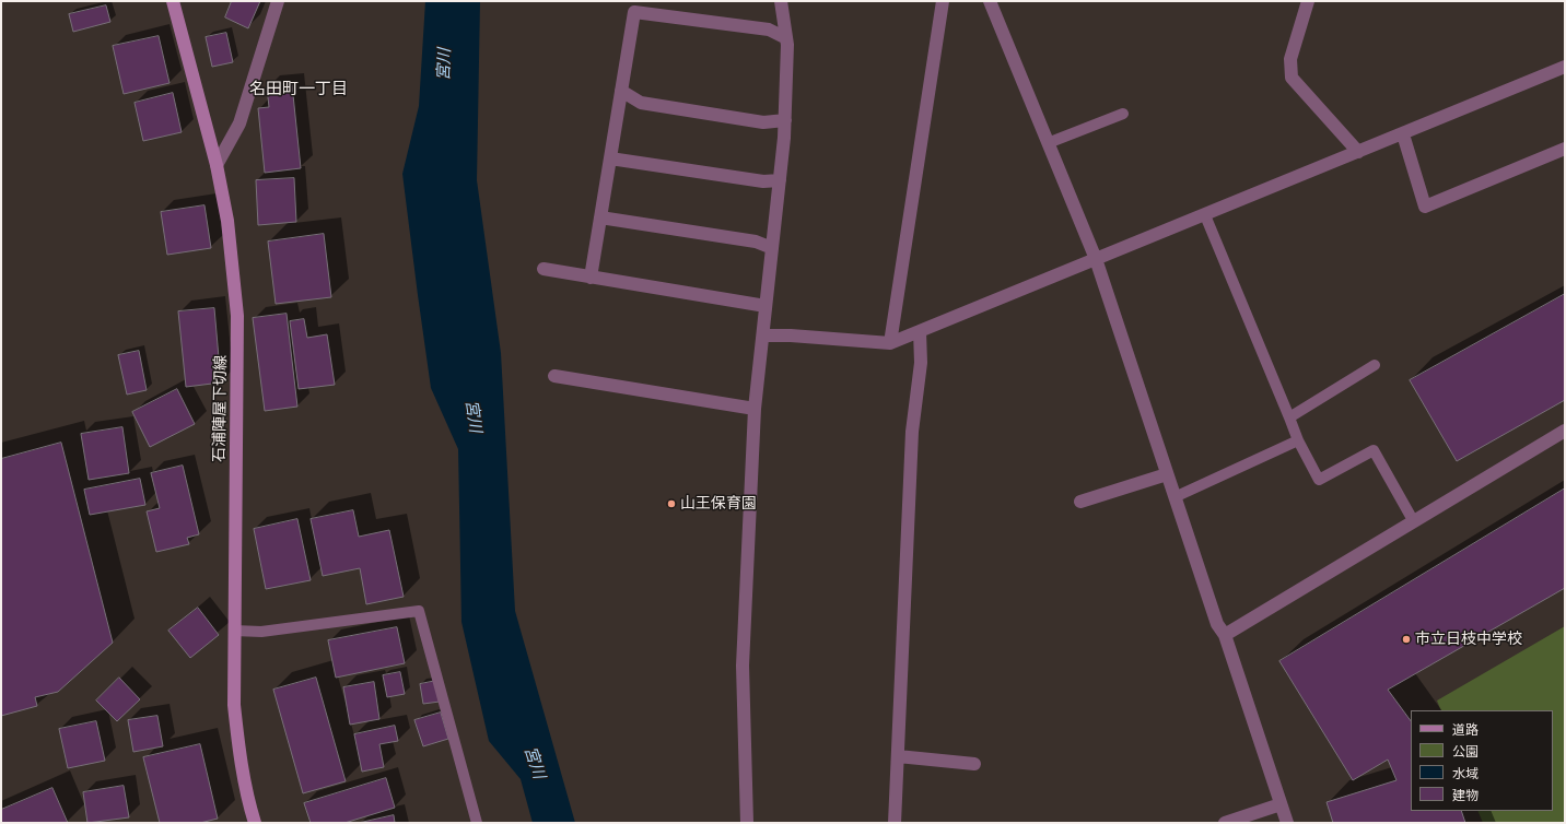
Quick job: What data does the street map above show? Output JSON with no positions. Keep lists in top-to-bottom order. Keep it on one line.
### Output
{"streets":{"main road":["石浦陣屋下切線"]},"districts":["名田町一丁目"],"water":["宮川"],"places":["山王保育園","市立日枝中学校"],"legend":["道路","公園","水域","建物"]}
